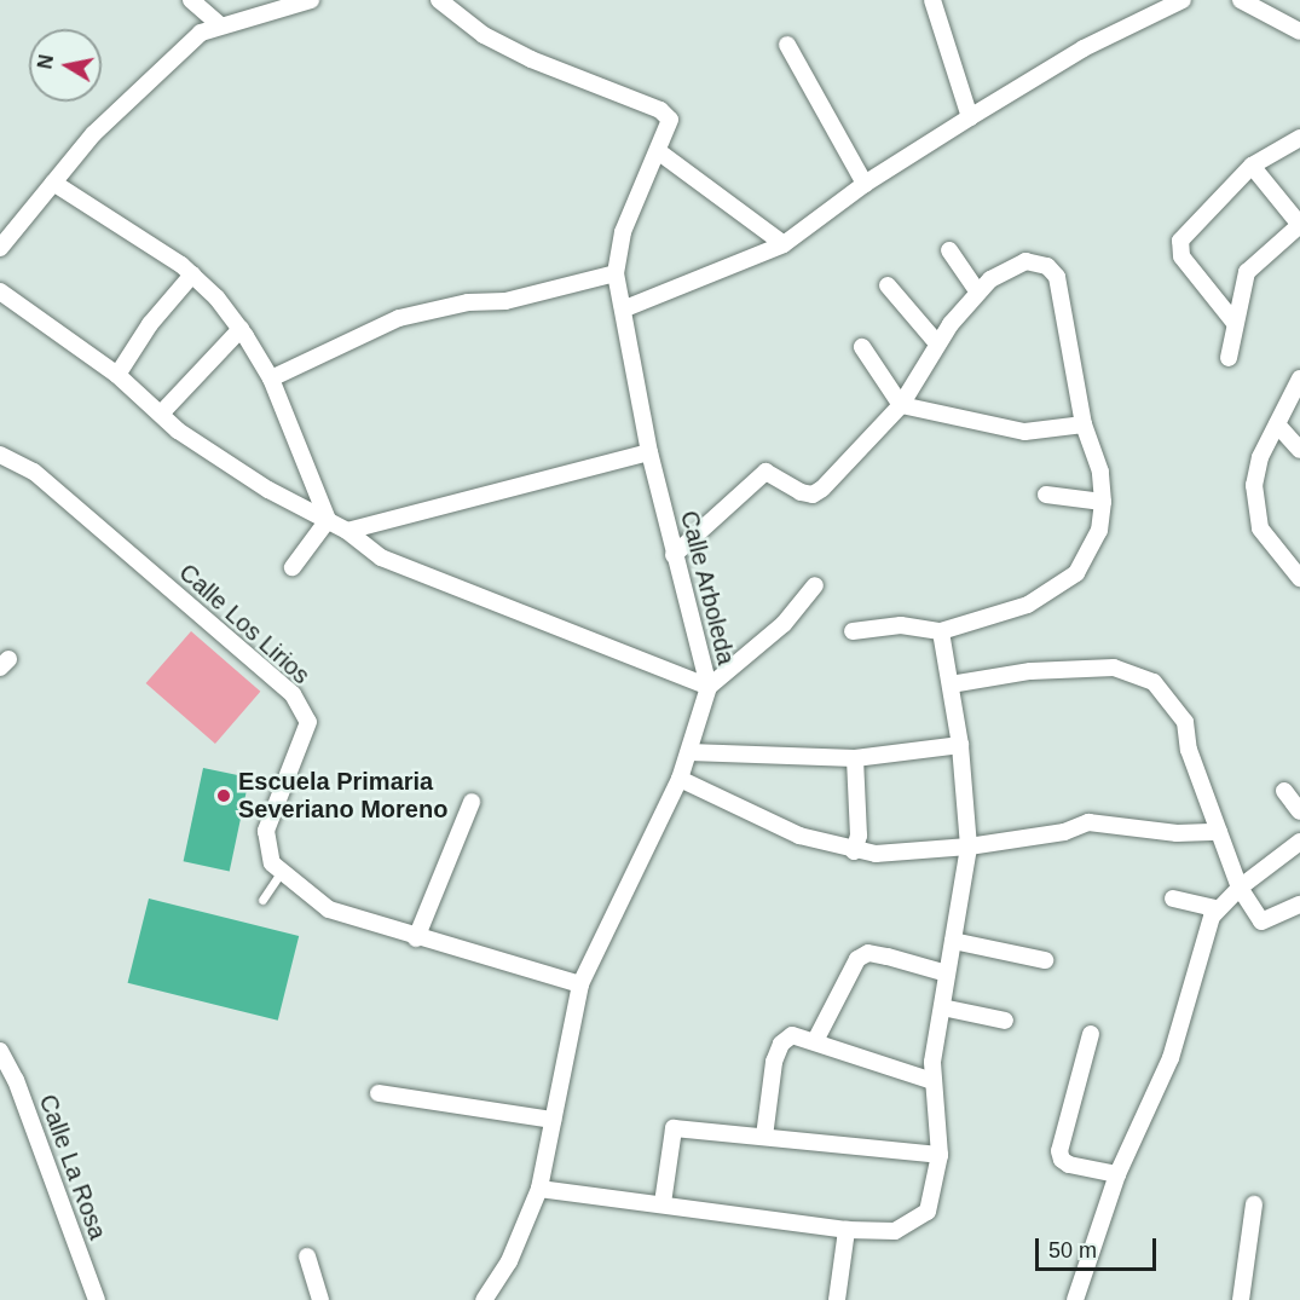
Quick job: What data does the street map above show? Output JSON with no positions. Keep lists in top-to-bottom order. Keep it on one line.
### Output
{"streets":{"street":["Calle Arboleda","Calle Los Lirios","Calle La Rosa"]},"crossings":[["Calle Arboleda","Calle Los Lirios"]],"places":["Escuela Primaria Severiano Moreno"],"scale_bar":"50 m","north":"left"}
